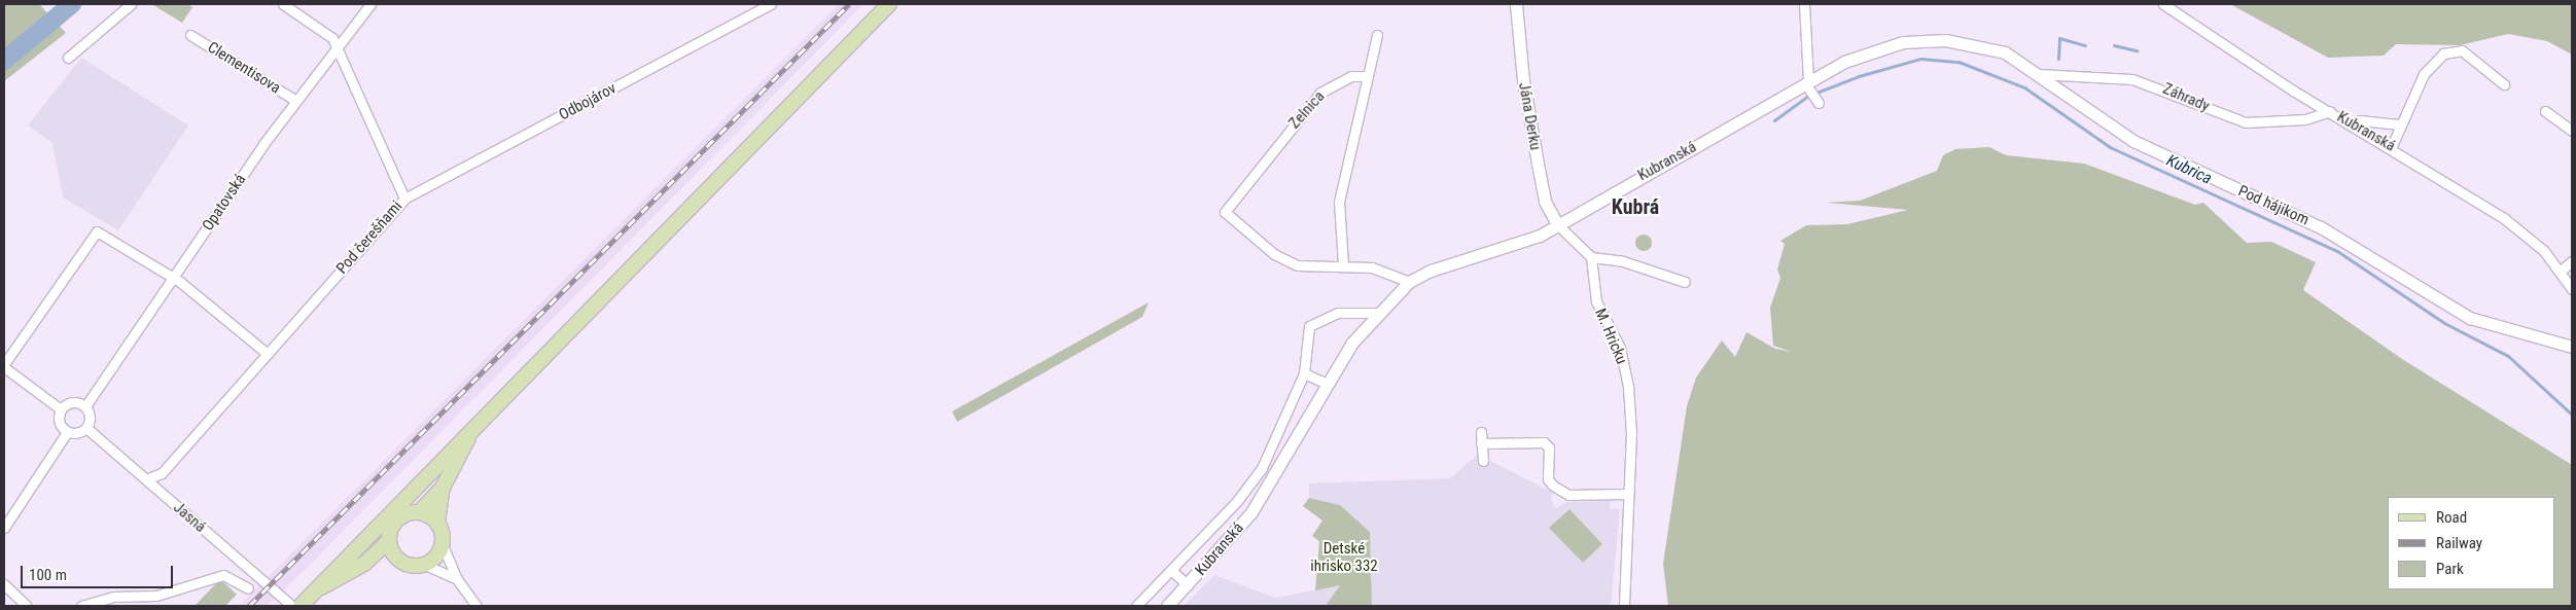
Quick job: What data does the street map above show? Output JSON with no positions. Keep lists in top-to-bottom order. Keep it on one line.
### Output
{"streets":{"street":["Clementisova","Záhrady","Odbojárov","Zelnica","Jána Derku","Kubranská","Opatovská","Pod hájikom","Pod čerešňami","M. Hricku","Jasná"]},"crossings":[["Clementisova","Opatovská"],["Záhrady","Kubranská"],["Záhrady","Pod hájikom"],["Odbojárov","Pod čerešňami"],["Zelnica","Kubranská"],["Jána Derku","Kubranská"],["Kubranská","Pod hájikom"],["Opatovská","Pod čerešňami"],["Opatovská","Jasná"],["Pod čerešňami","Jasná"]],"districts":["Kubrá"],"water":["Kubrica"],"parks":["Detské ihrisko 332"],"legend":["Road","Railway","Park"],"scale_bar":"100 m"}
